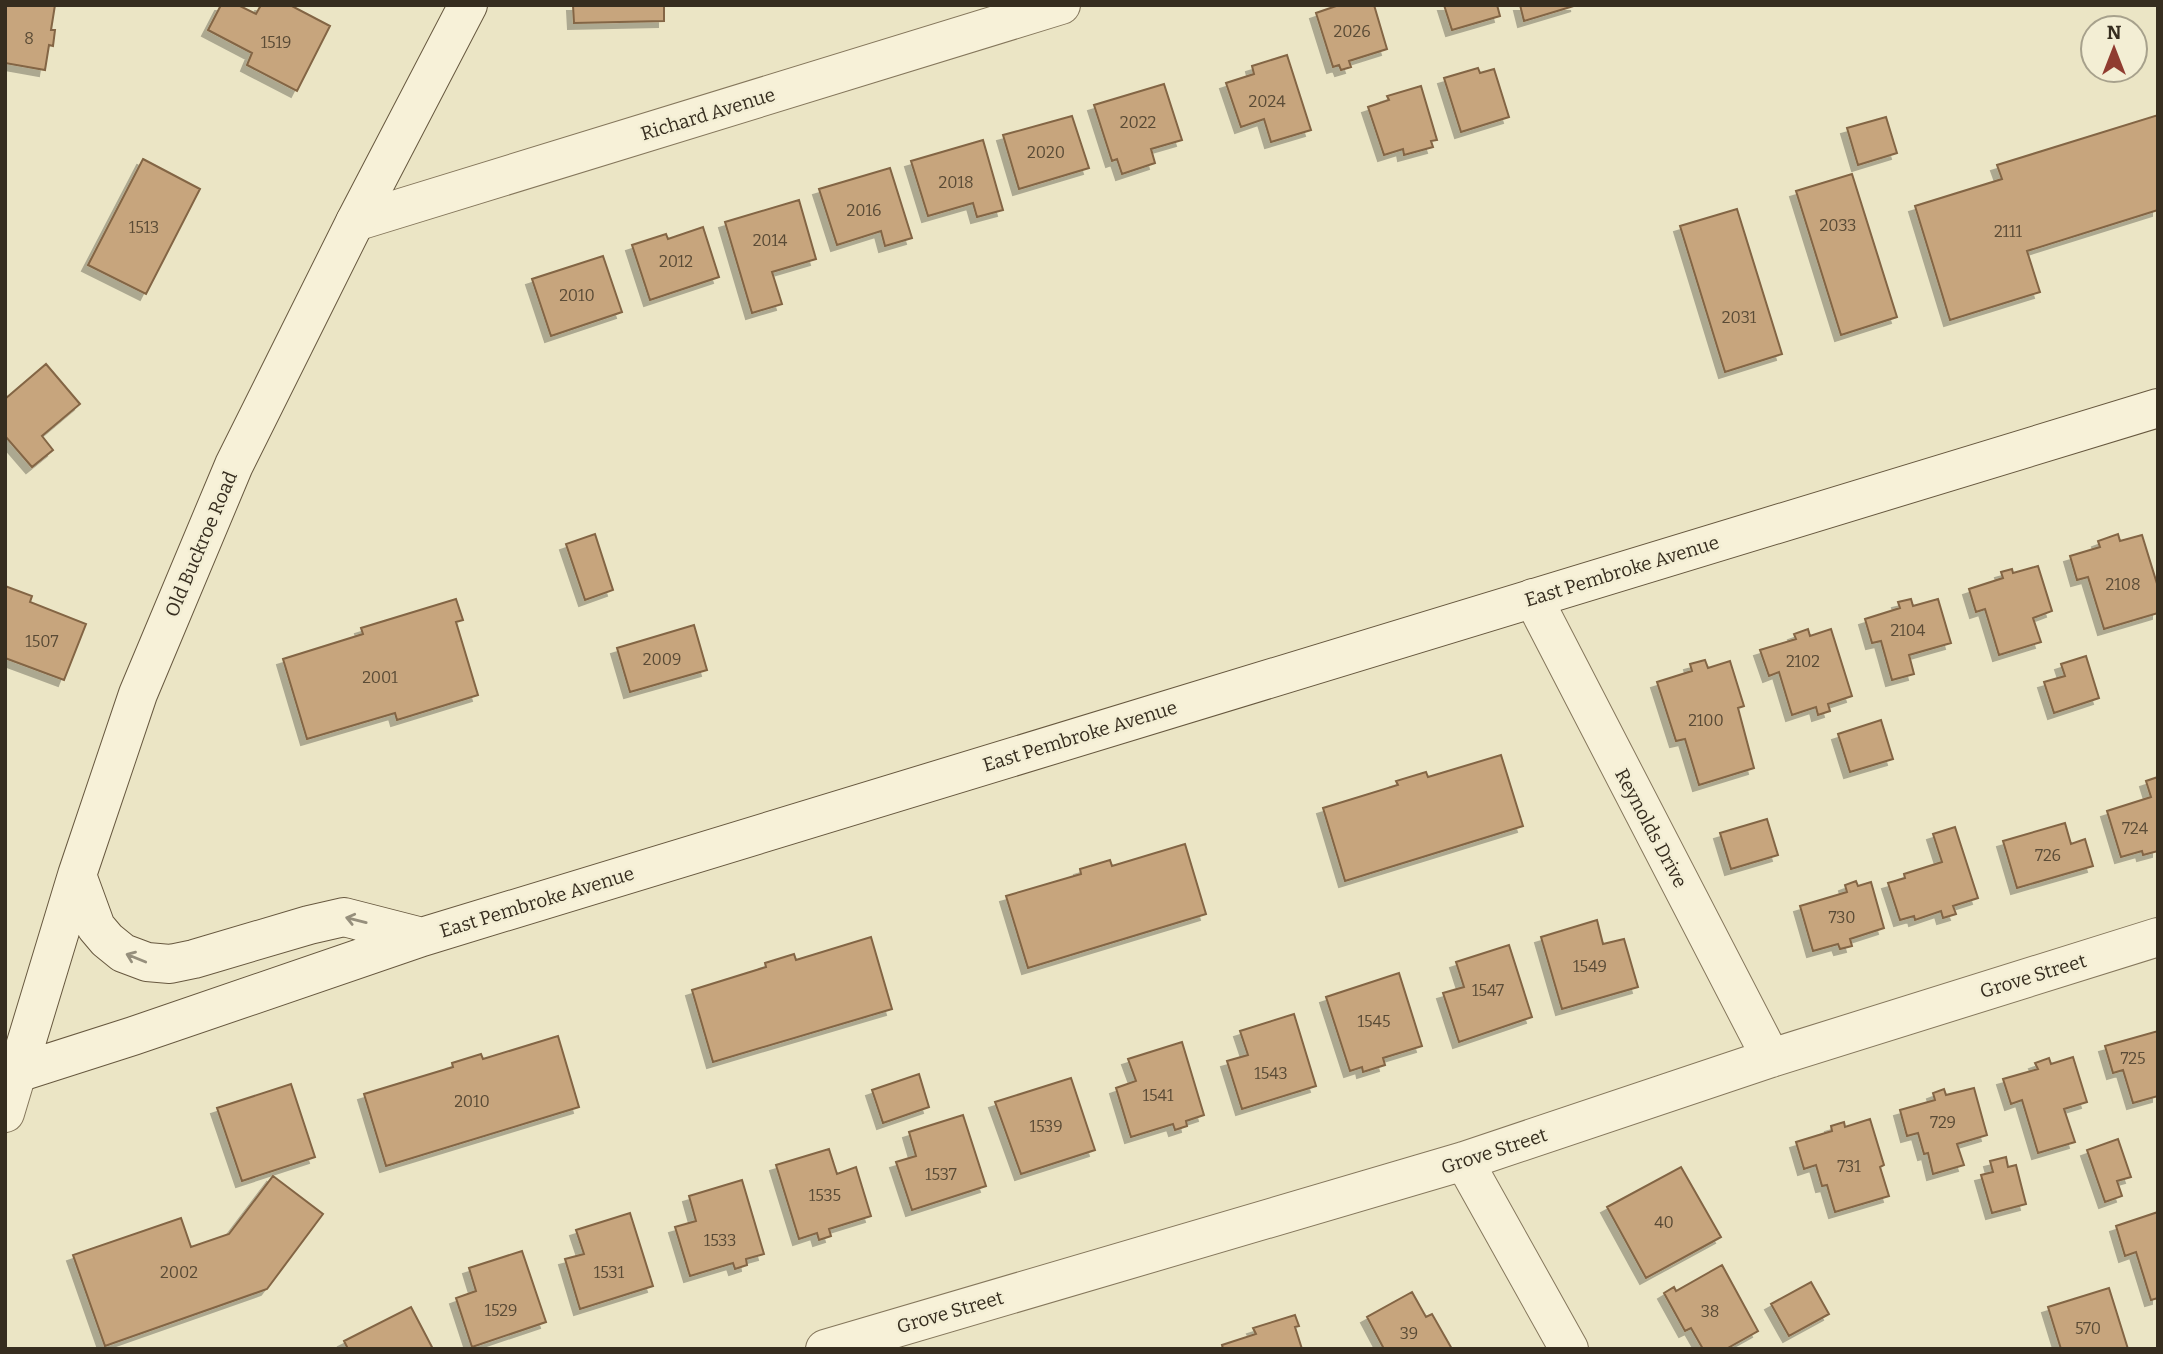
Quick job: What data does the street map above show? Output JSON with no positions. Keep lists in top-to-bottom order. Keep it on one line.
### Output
{"streets":{"main road":["Richard Avenue","Old Buckroe Road","East Pembroke Avenue","Reynolds Drive","Grove Street"]},"crossings":[["Richard Avenue","Old Buckroe Road"],["Old Buckroe Road","East Pembroke Avenue"],["East Pembroke Avenue","Reynolds Drive"],["Reynolds Drive","Grove Street"]],"house_numbers":["2026","8","1519","2024","2022","2020","2018","2016","2033","1513","2111","2014","2012","2010","2031","2108","2104","1507","2009","2102","2001","2100","724","726","730","1549","1547","1545","725","1543","1541","2010","729","1539","731","1537","1535","40","1533","2002","1531","1529","38","570","39"],"north":"top"}
